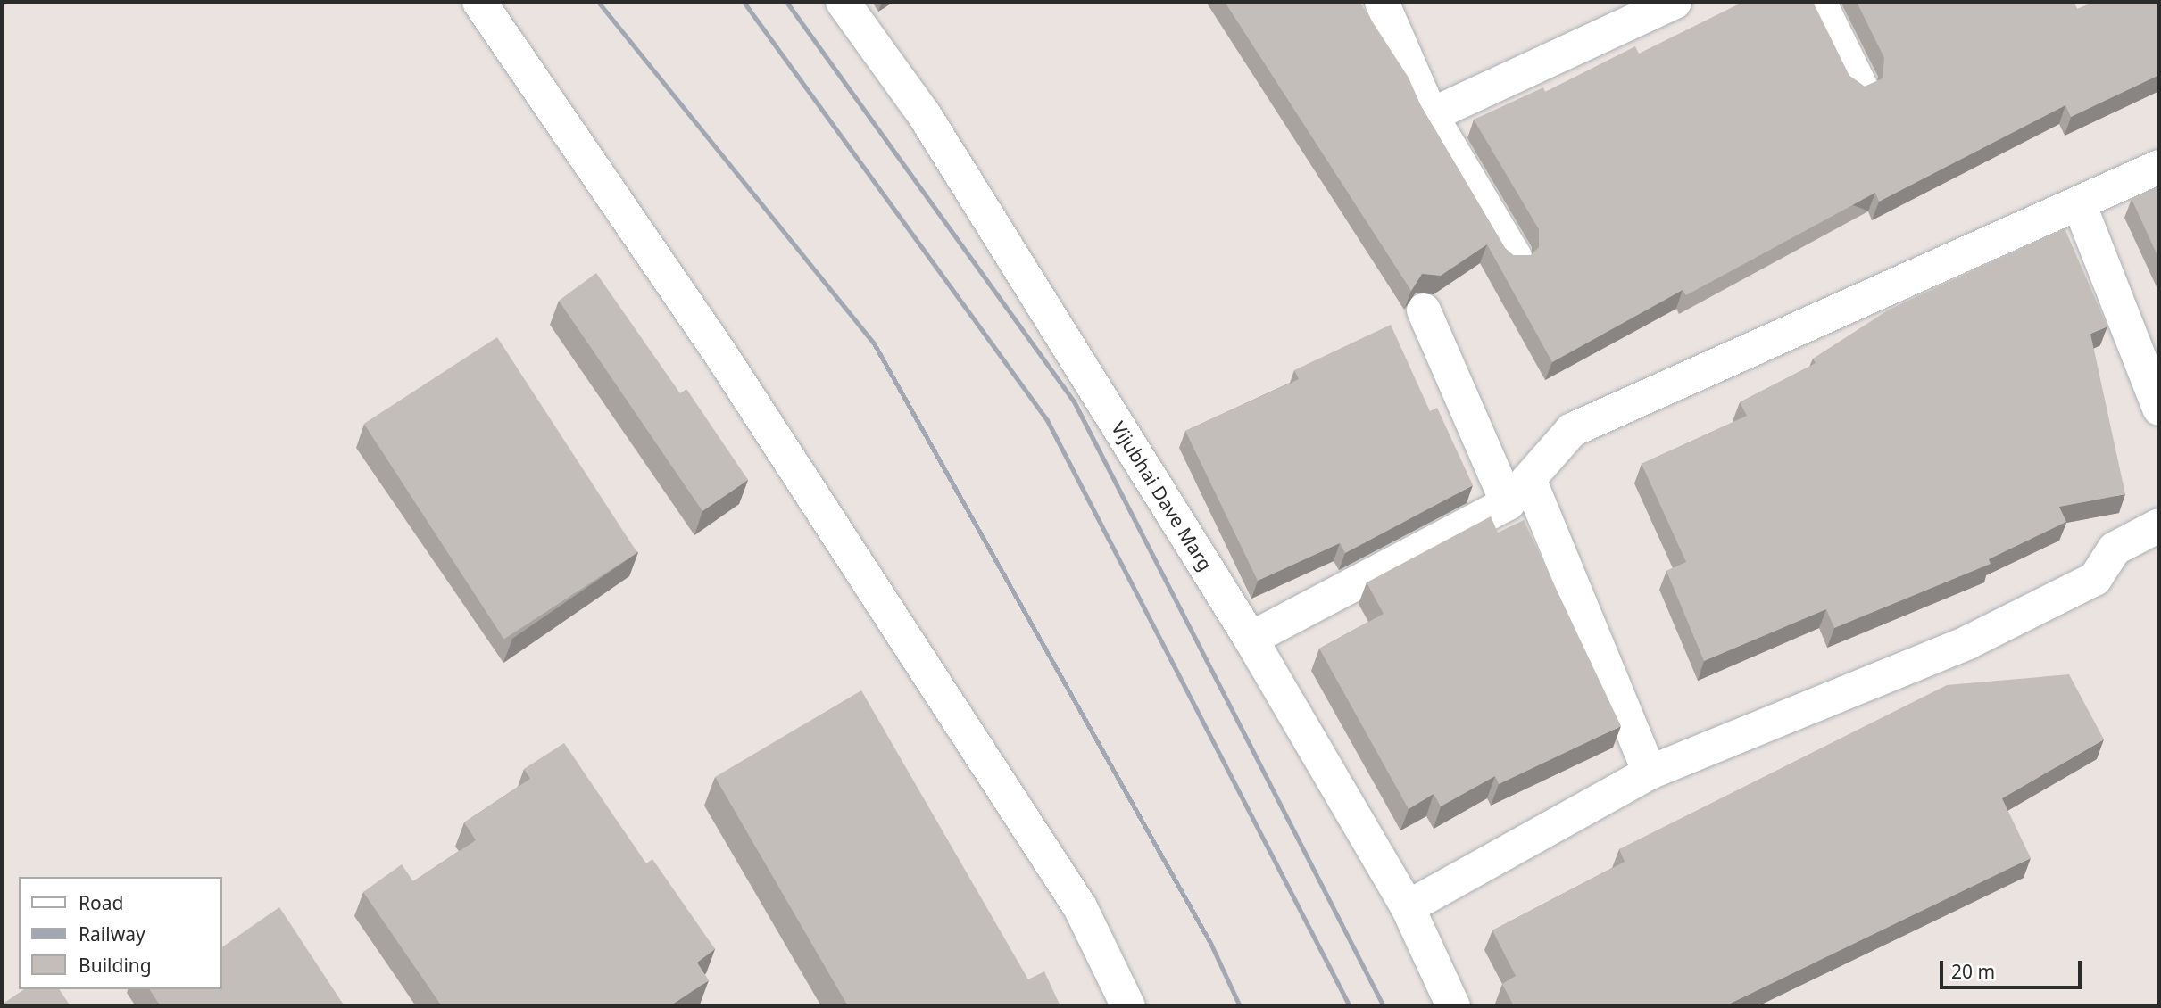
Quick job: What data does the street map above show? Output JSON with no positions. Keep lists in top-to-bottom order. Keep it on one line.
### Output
{"streets":{"street":["Vijubhai Dave Marg"]},"legend":["Road","Railway","Building"],"scale_bar":"20 m"}
